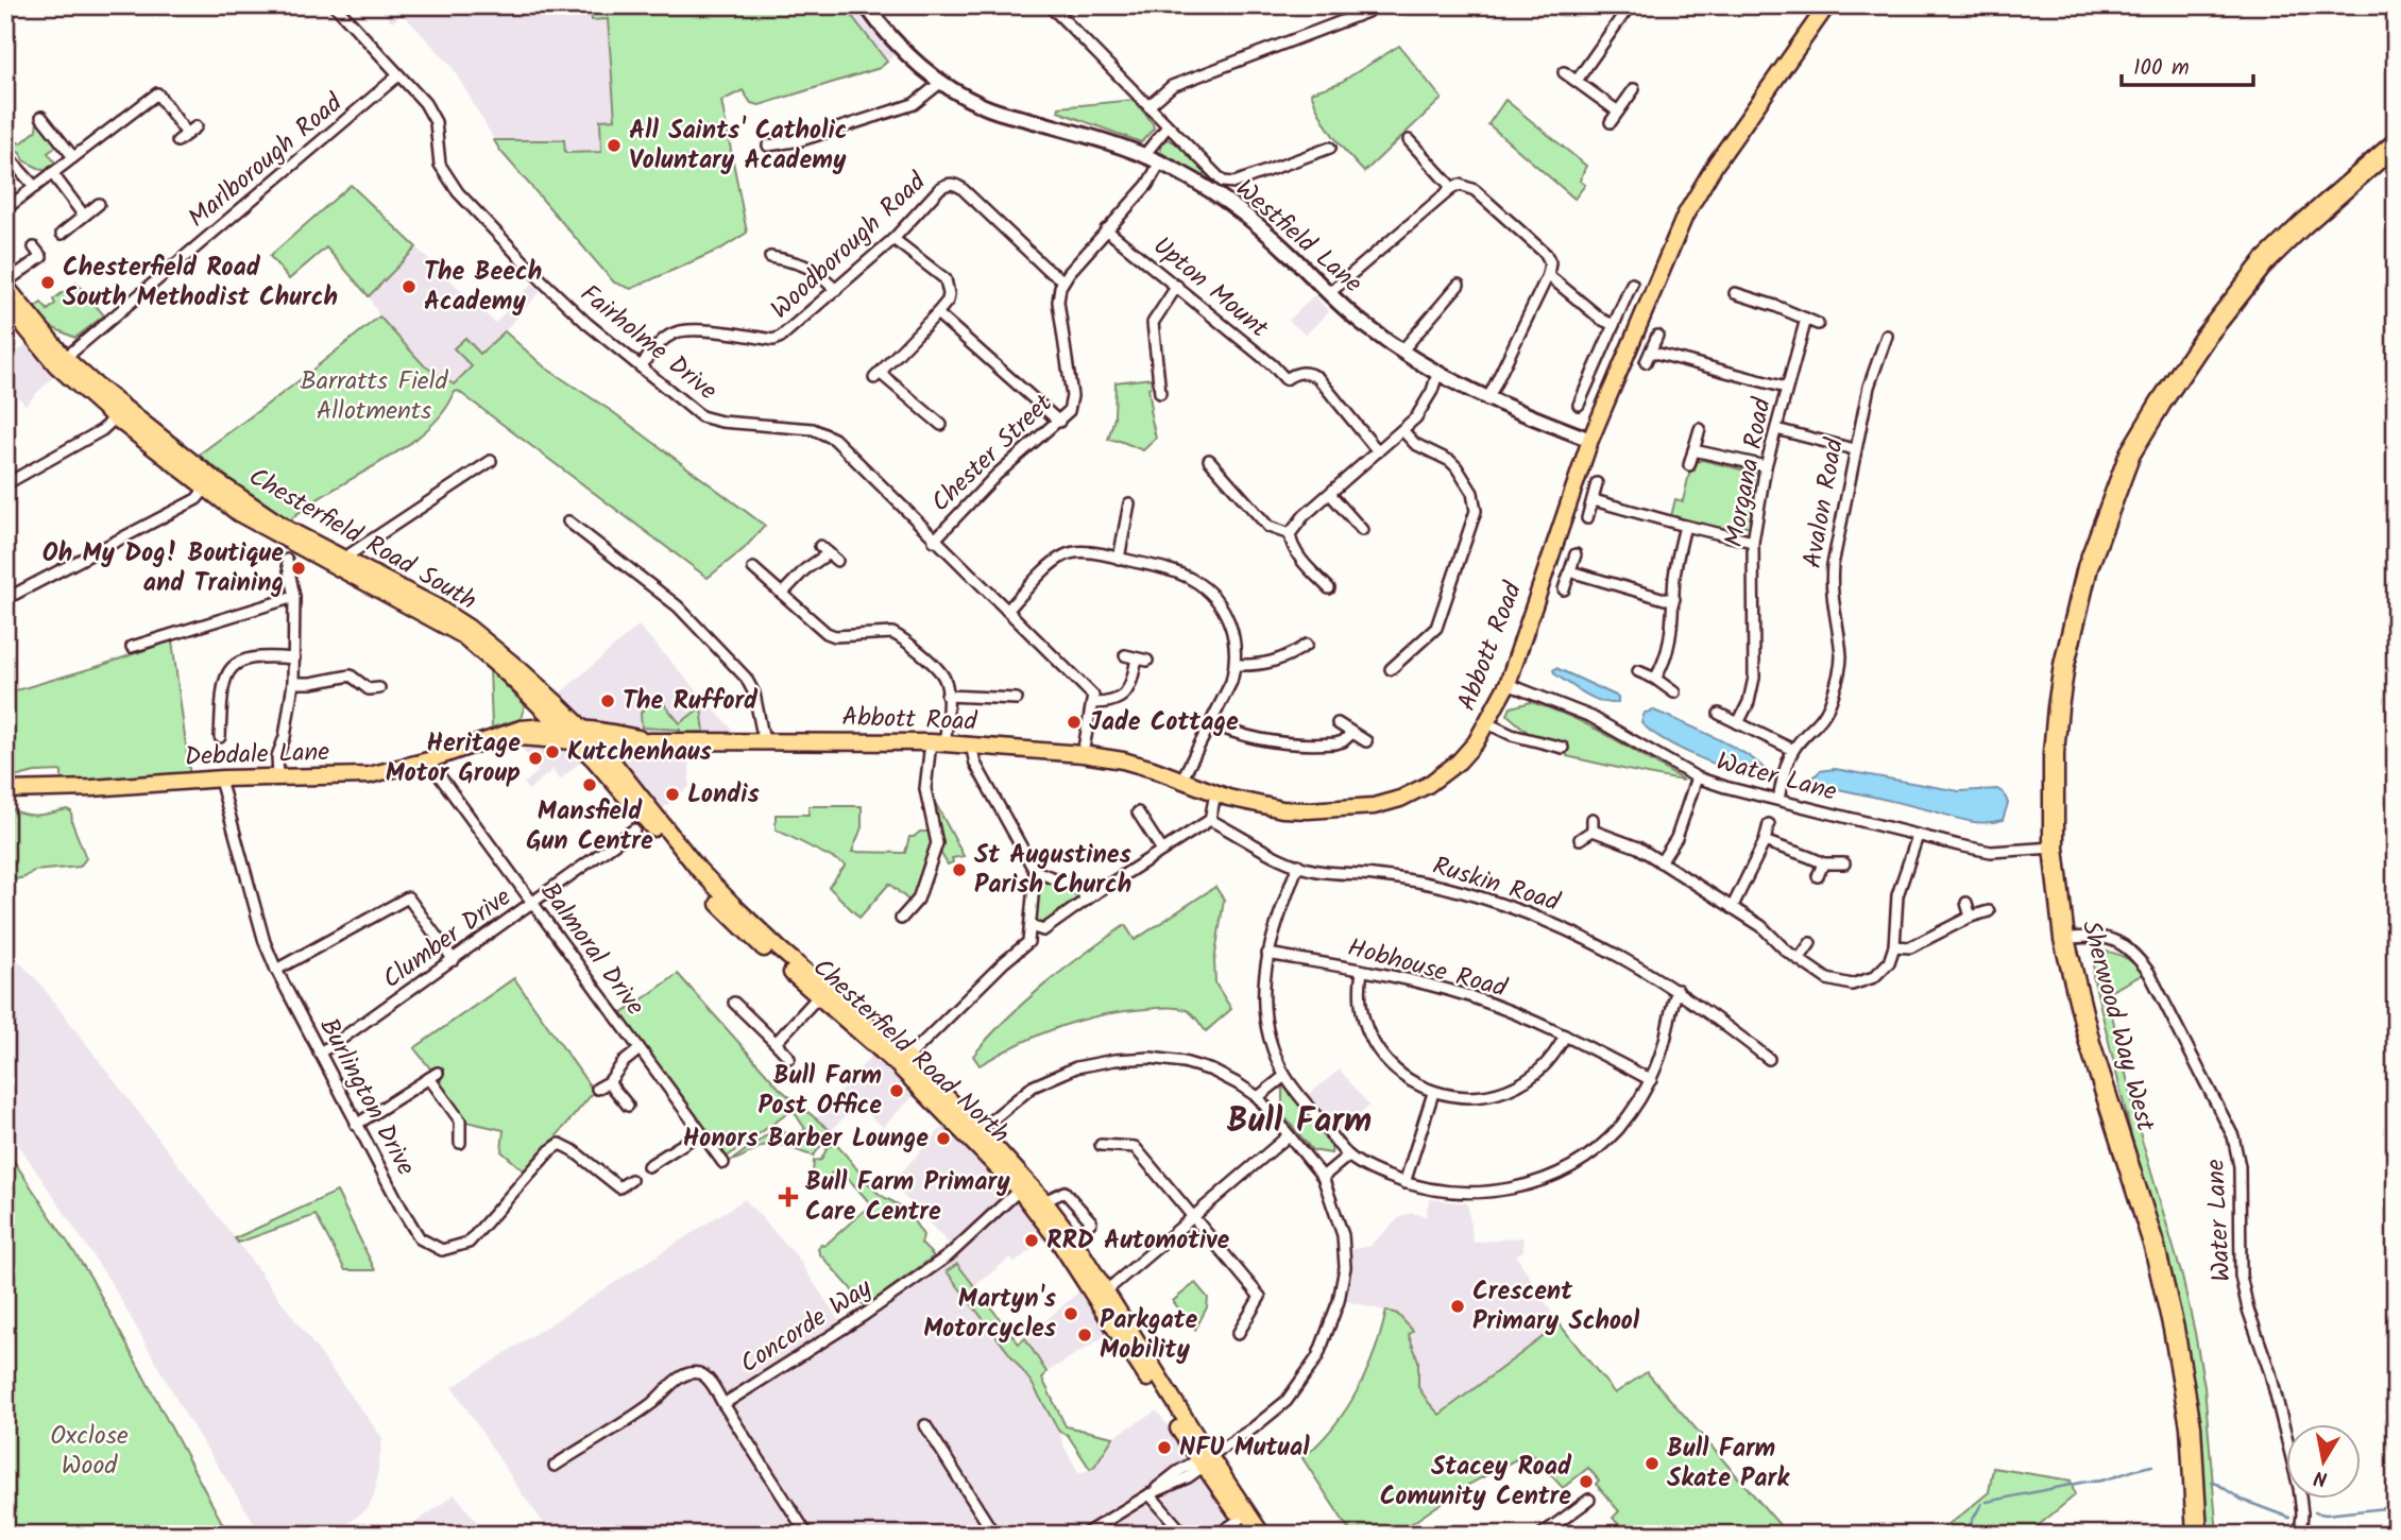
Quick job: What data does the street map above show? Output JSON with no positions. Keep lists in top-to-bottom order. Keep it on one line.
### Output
{"streets":{"highway":["Sherwood Way West"],"main road":["Chesterfield Road South","Abbott Road","Debdale Lane","Chesterfield Road North"],"street":["Marlborough Road","Westfield Lane","Woodborough Road","Upton Mount","Fairholme Drive","Chester Street","Morgana Road","Avalon Road","Water Lane","Ruskin Road","Clumber Drive","Balmoral Drive","Hobhouse Road","Burlington Drive","Concorde Way"]},"crossings":[["Marlborough Road","Fairholme Drive"],["Marlborough Road","Chesterfield Road South"],["Westfield Lane","Abbott Road"],["Woodborough Road","Fairholme Drive"],["Woodborough Road","Chester Street"],["Fairholme Drive","Chester Street"],["Avalon Road","Water Lane"],["Chesterfield Road South","Abbott Road"],["Chesterfield Road South","Debdale Lane"],["Chesterfield Road South","Chesterfield Road North"],["Abbott Road","Debdale Lane"],["Abbott Road","Water Lane"],["Abbott Road","Chesterfield Road North"],["Debdale Lane","Balmoral Drive"],["Debdale Lane","Chesterfield Road North"],["Debdale Lane","Burlington Drive"],["Water Lane","Sherwood Way West"],["Clumber Drive","Balmoral Drive"],["Clumber Drive","Burlington Drive"],["Chesterfield Road North","Concorde Way"]],"districts":["Bull Farm"],"parks":["Barratts Field Allotments","Oxclose Wood"],"places":{"other":["All Saints' Catholic Voluntary Academy","Chesterfield Road South Methodist Church","The Beech Academy","Oh My Dog! Boutique and Training","The Rufford","Jade Cottage","Kutchenhaus","Heritage Motor Group","Mansfield Gun Centre","Londis","St Augustines Parish Church","Bull Farm Post Office","Honors Barber Lounge","RRD Automotive","Crescent Primary School","Martyn's Motorcycles","Parkgate Mobility","NFU Mutual","Bull Farm Skate Park","Stacey Road Comunity Centre"],"health":["Bull Farm Primary Care Centre"]},"scale_bar":"100 m","north":"bottom"}
